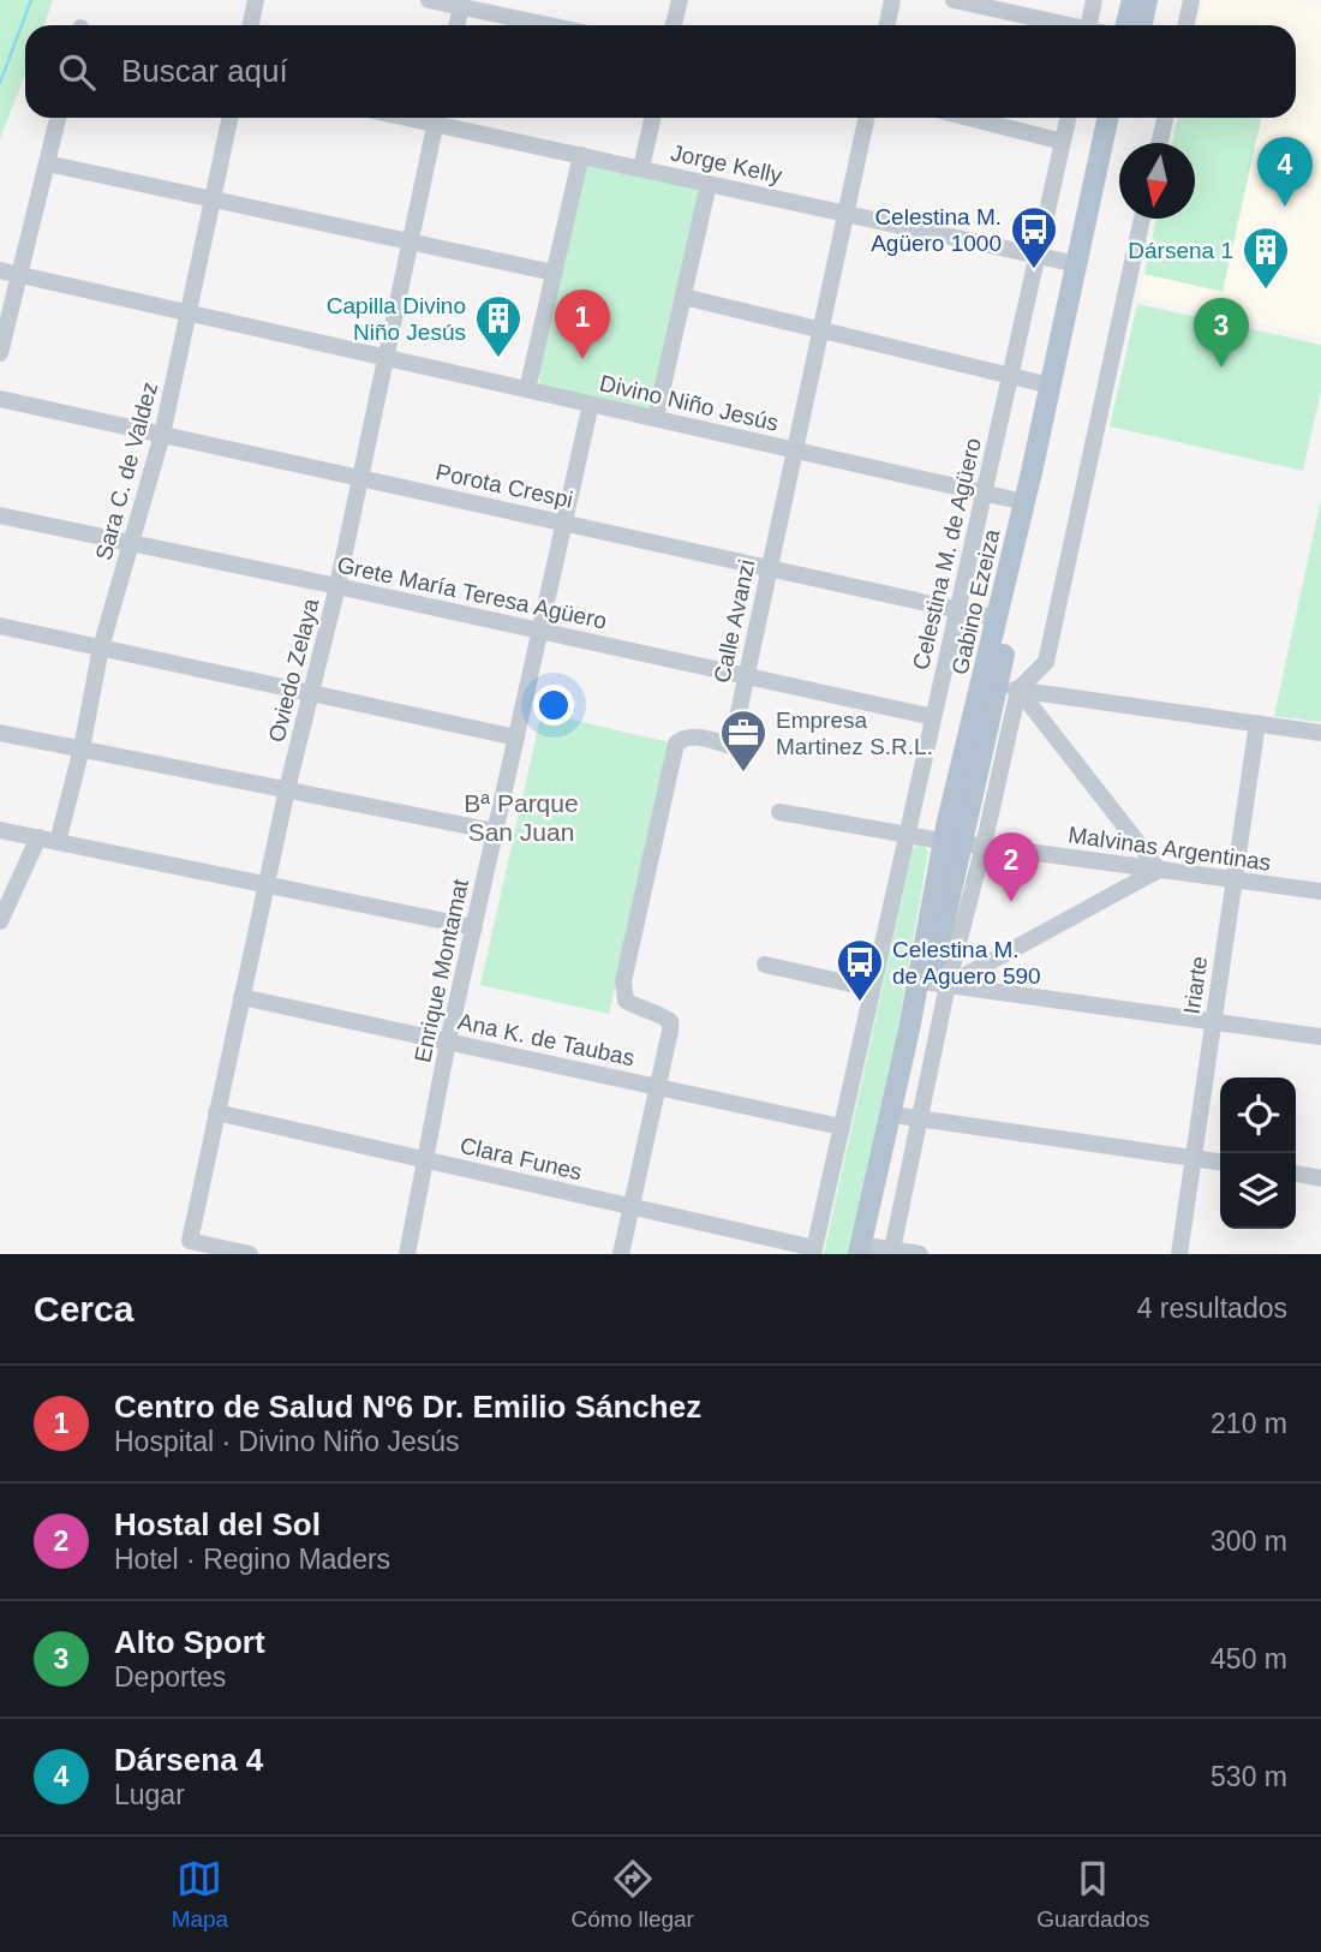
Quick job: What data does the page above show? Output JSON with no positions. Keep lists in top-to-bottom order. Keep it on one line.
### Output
{"streets":{"main road":["Gabino Ezeiza"],"street":["Jorge Kelly","Divino Niño Jesús","Sara C. de Valdez","Porota Crespi","Celestina M. de Agüero","Grete María Teresa Agüero","Calle Avanzi","Oviedo Zelaya","Malvinas Argentinas","Enrique Montamat","Iriarte","Ana K. de Taubas","Clara Funes"]},"crossings":[["Jorge Kelly","Celestina M. de Agüero"],["Jorge Kelly","Gabino Ezeiza"],["Jorge Kelly","Calle Avanzi"],["Divino Niño Jesús","Sara C. de Valdez"],["Divino Niño Jesús","Celestina M. de Agüero"],["Divino Niño Jesús","Gabino Ezeiza"],["Divino Niño Jesús","Calle Avanzi"],["Divino Niño Jesús","Oviedo Zelaya"],["Divino Niño Jesús","Enrique Montamat"],["Sara C. de Valdez","Porota Crespi"],["Sara C. de Valdez","Grete María Teresa Agüero"],["Porota Crespi","Celestina M. de Agüero"],["Porota Crespi","Gabino Ezeiza"],["Porota Crespi","Calle Avanzi"],["Porota Crespi","Oviedo Zelaya"],["Porota Crespi","Enrique Montamat"],["Celestina M. de Agüero","Grete María Teresa Agüero"],["Celestina M. de Agüero","Malvinas Argentinas"],["Celestina M. de Agüero","Ana K. de Taubas"],["Celestina M. de Agüero","Clara Funes"],["Grete María Teresa Agüero","Calle Avanzi"],["Grete María Teresa Agüero","Oviedo Zelaya"],["Grete María Teresa Agüero","Enrique Montamat"],["Gabino Ezeiza","Malvinas Argentinas"],["Calle Avanzi","Ana K. de Taubas"],["Calle Avanzi","Clara Funes"],["Oviedo Zelaya","Ana K. de Taubas"],["Oviedo Zelaya","Clara Funes"],["Malvinas Argentinas","Iriarte"],["Enrique Montamat","Ana K. de Taubas"],["Enrique Montamat","Clara Funes"]],"districts":["Bª Parque San Juan"],"places":{"bus stop":["Celestina M. Agüero 1000","Celestina M. de Aguero 590"],"building":["Dársena 1","Capilla Divino Niño Jesús"],"office":["Empresa Martinez S.R.L."]},"north":"bottom","page":{"search":"Buscar aquí","pins":["4","1","3","2"],"heading":["Cerca","4 resultados"],"list":[{"mark":"1","name":"Centro de Salud Nº6 Dr. Emilio Sánchez","note":"Hospital · Divino Niño Jesús","value":"210 m"},{"mark":"2","name":"Hostal del Sol","note":"Hotel · Regino Maders","value":"300 m"},{"mark":"3","name":"Alto Sport","note":"Deportes","value":"450 m"},{"mark":"4","name":"Dársena 4","note":"Lugar","value":"530 m"}],"nav":["Mapa","Cómo llegar","Guardados"]}}
